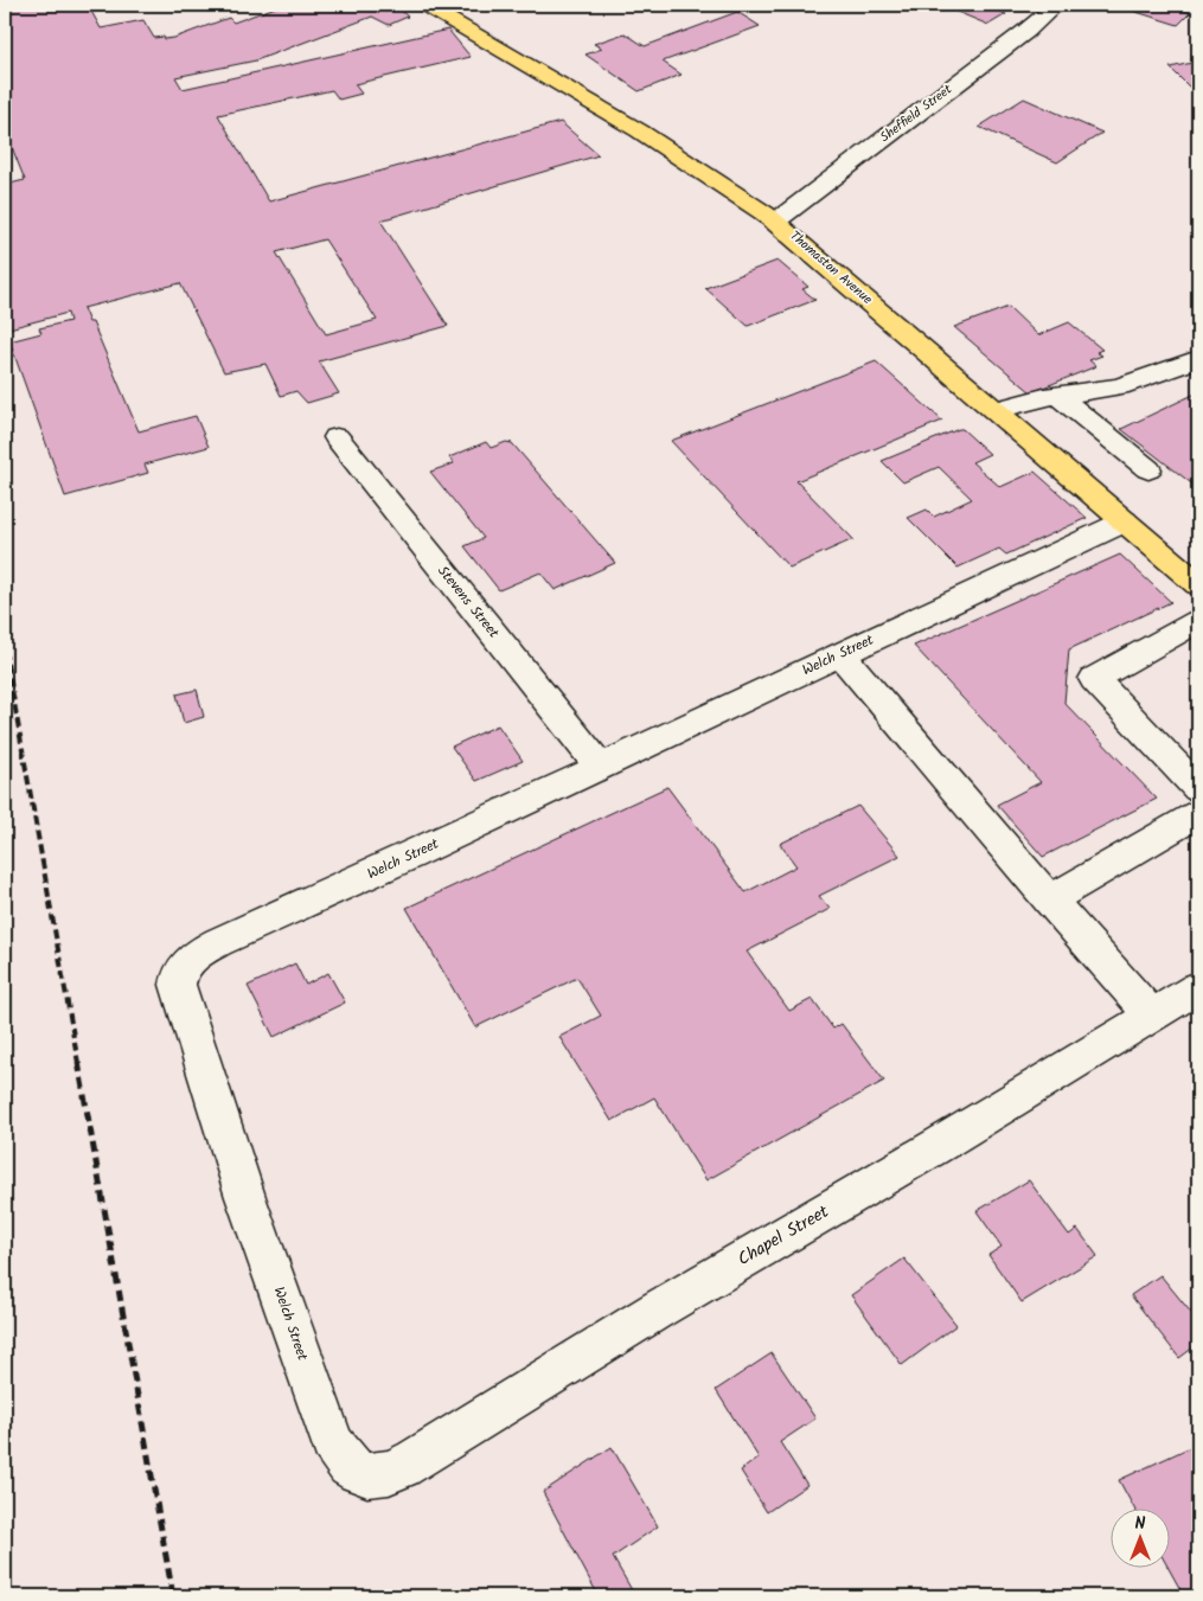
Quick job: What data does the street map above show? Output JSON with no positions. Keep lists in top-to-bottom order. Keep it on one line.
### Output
{"streets":{"main road":["Thomaston Avenue"],"street":["Sheffield Street","Stevens Street","Welch Street","Chapel Street"]},"crossings":[["Sheffield Street","Thomaston Avenue"],["Thomaston Avenue","Welch Street"],["Stevens Street","Welch Street"],["Welch Street","Chapel Street"]],"north":"top"}
